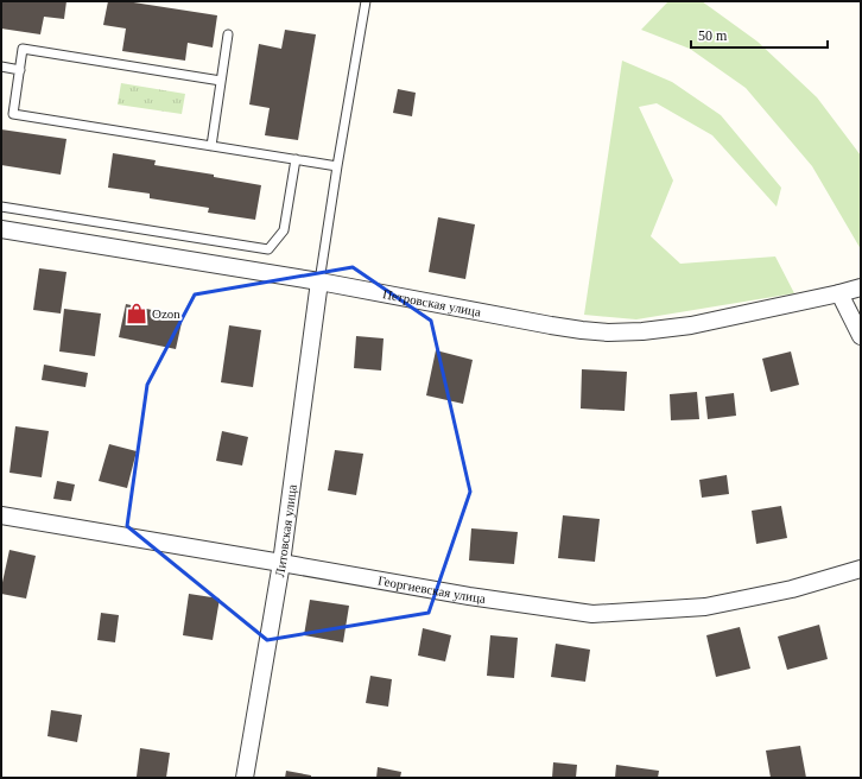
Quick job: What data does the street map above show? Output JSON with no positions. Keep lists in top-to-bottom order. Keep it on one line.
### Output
{"streets":{"street":["Петровская улица","Литовская улица","Георгиевская улица"]},"crossings":[["Петровская улица","Литовская улица"],["Литовская улица","Георгиевская улица"]],"places":{"shop":["Ozon"]},"scale_bar":"50 m"}
